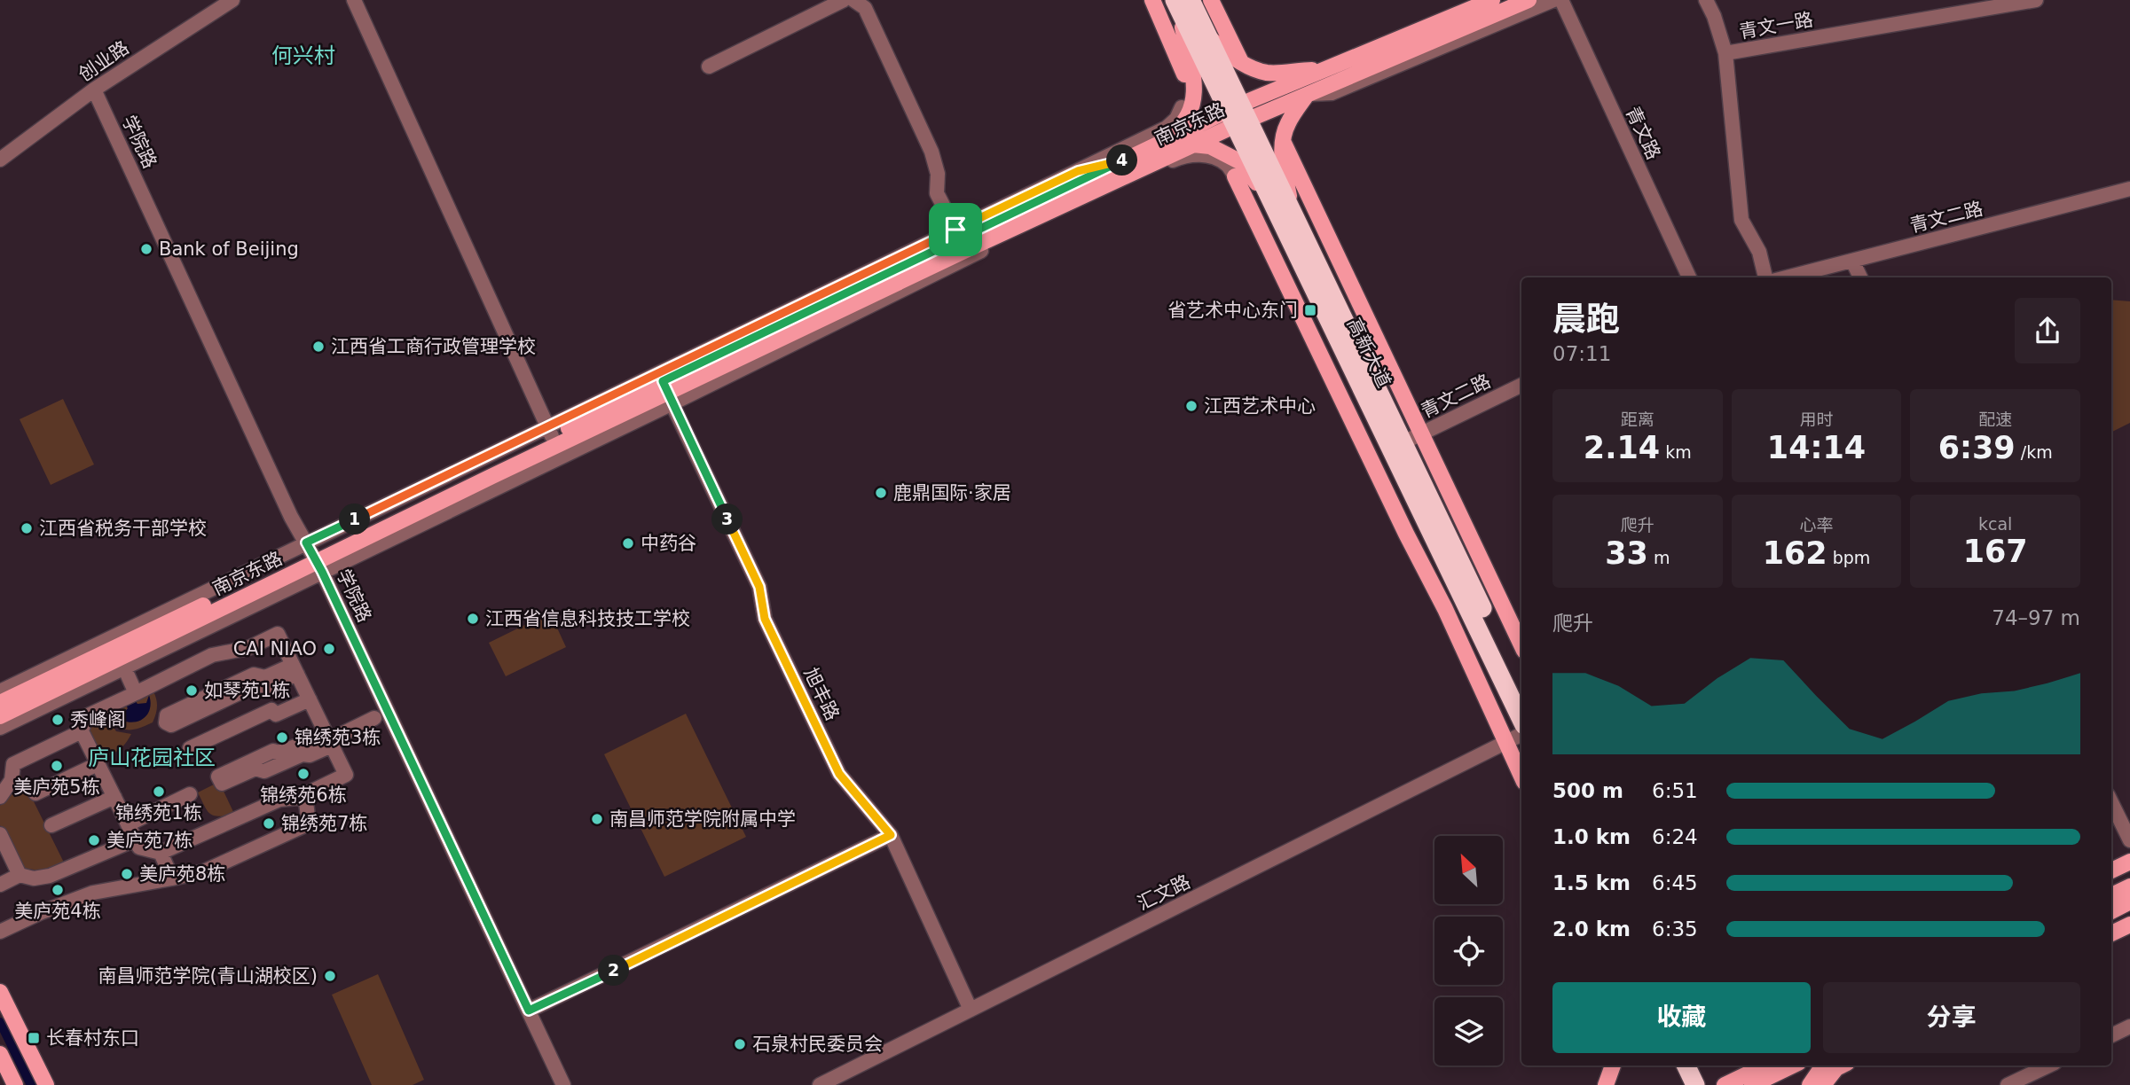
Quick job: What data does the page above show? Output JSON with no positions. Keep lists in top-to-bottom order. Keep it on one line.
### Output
{"streets":{"highway":["高新大道"],"main road":["南京东路"],"street":["青文一路","创业路","青文路","学院路","青文二路","旭丰路","汇文路"]},"crossings":[["创业路","学院路"],["南京东路","学院路"],["南京东路","高新大道"],["南京东路","旭丰路"],["青文二路","高新大道"],["旭丰路","汇文路"]],"districts":["何兴村","庐山花园社区"],"places":{"other":["Bank of Beijing","江西省工商行政管理学校","江西艺术中心","鹿鼎国际·家居","江西省税务干部学校","中药谷","江西省信息科技技工学校","CAI NIAO","如琴苑1栋","秀峰阁","锦绣苑3栋","美庐苑5栋","锦绣苑6栋","锦绣苑1栋","南昌师范学院附属中学","锦绣苑7栋","美庐苑7栋","美庐苑8栋","美庐苑4栋","南昌师范学院(青山湖校区)","石泉村民委员会"],"transit":["省艺术中心东门","长春村东口"]},"north":"top left","page":{"pins":["4","1","3","2"],"heading":["晨跑","07:11"],"stats":[["距离","2.14 km"],["用时","14:14"],["配速","6:39 /km"],["爬升","33 m"],["心率","162 bpm"],["kcal","167"]],"chart":["爬升","74–97 m"],"list":[{"name":"500 m","note":"6:51"},{"name":"1.0 km","note":"6:24"},{"name":"1.5 km","note":"6:45"},{"name":"2.0 km","note":"6:35"}],"buttons":["收藏","分享"]}}
